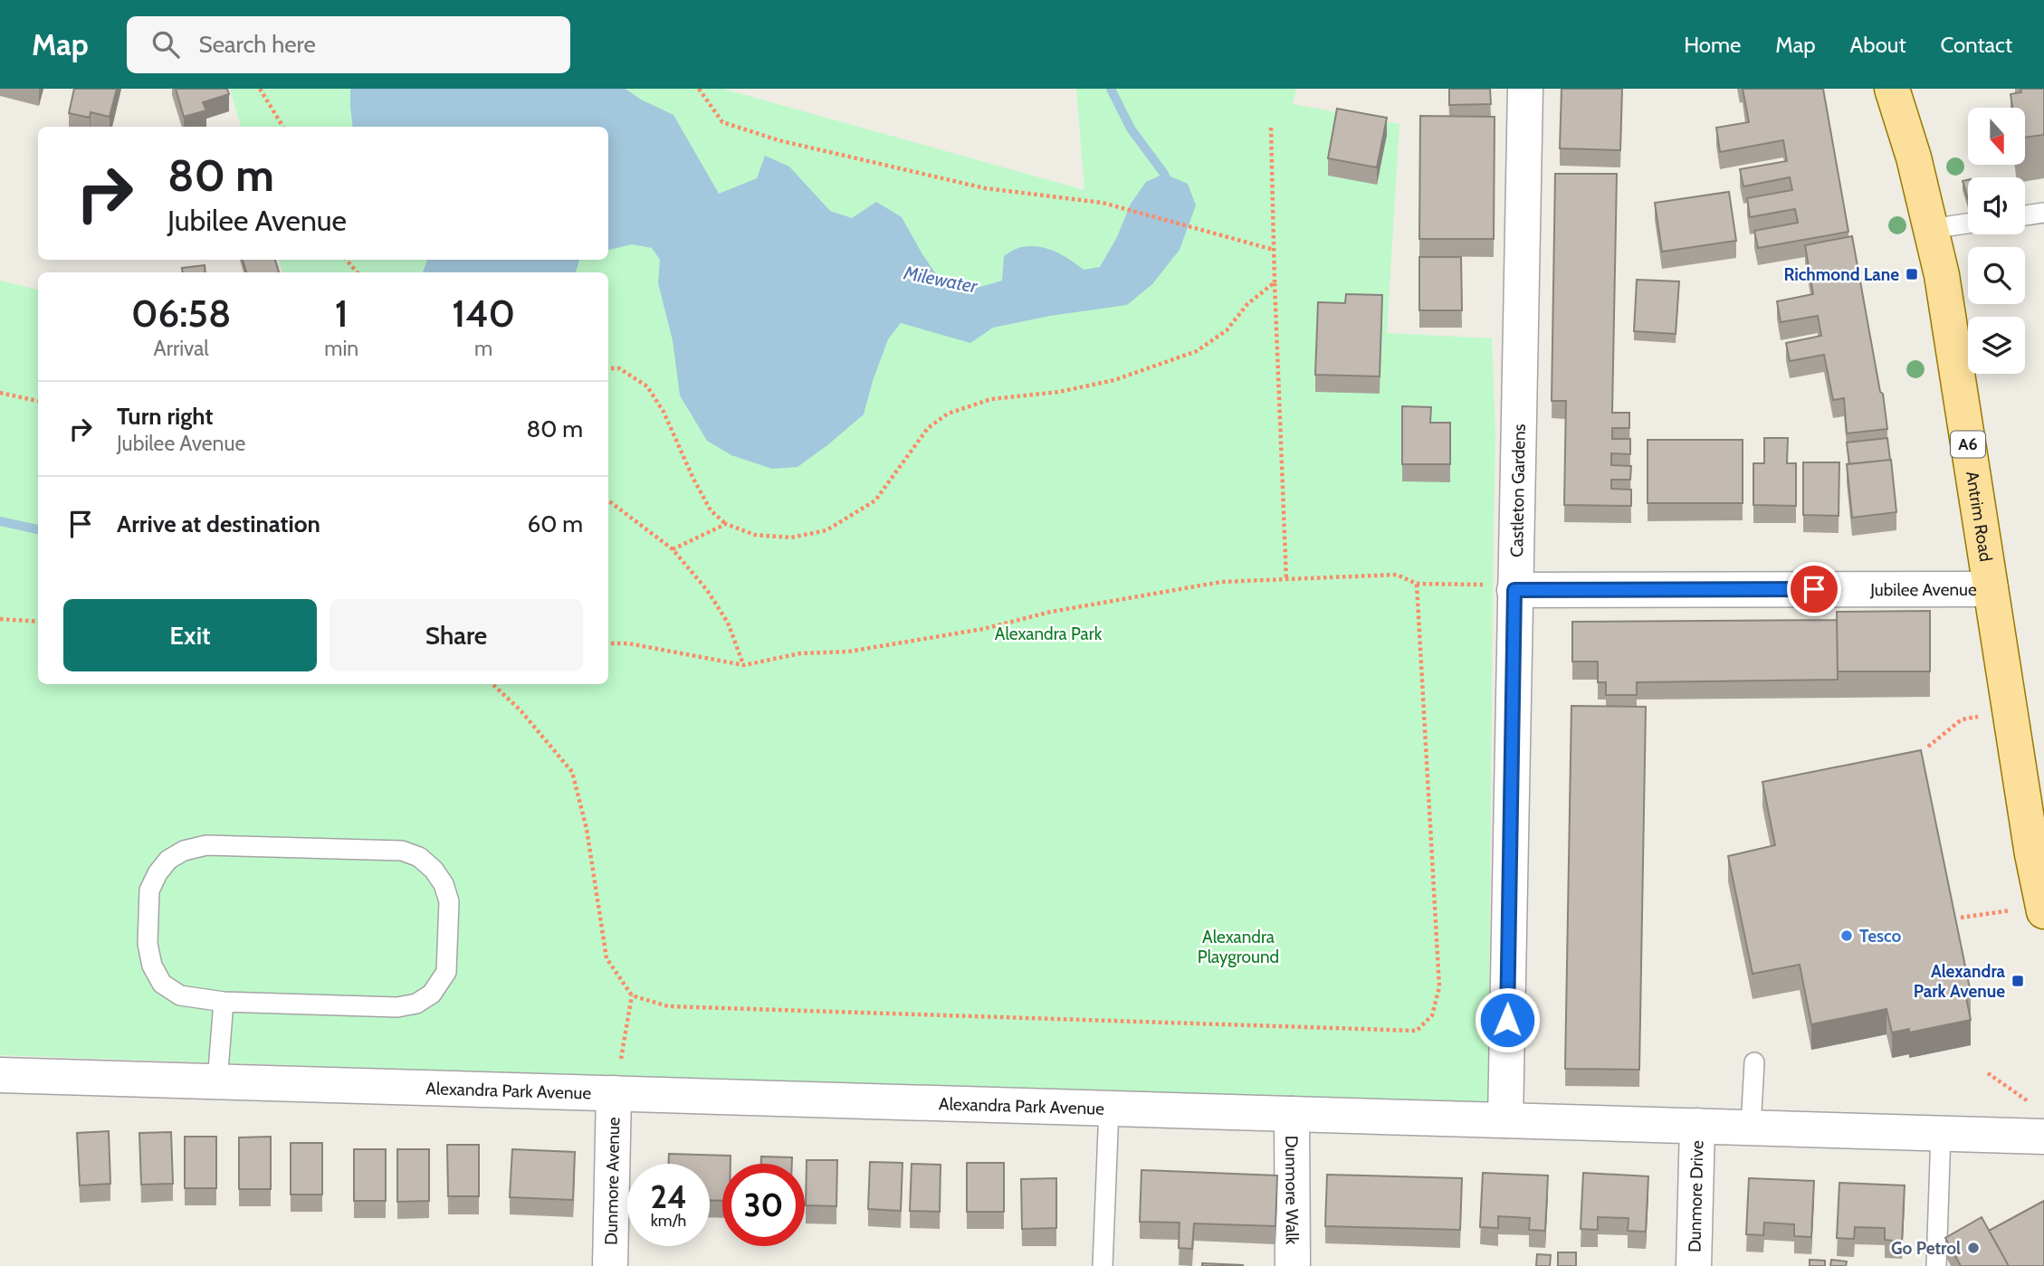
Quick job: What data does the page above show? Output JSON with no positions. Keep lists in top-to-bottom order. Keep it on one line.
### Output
{"streets":{"main road":["A6","Antrim Road"],"street":["Castleton Gardens","Jubilee Avenue","Alexandra Park Avenue","Dunmore Avenue","Dunmore Walk","Dunmore Drive"]},"crossings":[["Castleton Gardens","Jubilee Avenue"],["Castleton Gardens","Alexandra Park Avenue"],["Antrim Road","Jubilee Avenue"],["Alexandra Park Avenue","Dunmore Avenue"],["Alexandra Park Avenue","Dunmore Walk"],["Alexandra Park Avenue","Dunmore Drive"]],"water":["Milewater"],"parks":["Alexandra Park","Alexandra Playground"],"places":{"transit":["Richmond Lane","Alexandra Park Avenue"],"other":["Tesco","Go Petrol"]},"north":"bottom","page":{"header":"Map","search":"Search here","nav":["Home","Map","About","Contact"],"turn":["80 m","Jubilee Avenue"],"eta":["06:58","Arrival","1","min","140","m"],"list":[{"name":"Turn right","note":"Jubilee Avenue","value":"80 m"},{"name":"Arrive at destination","value":"60 m"}],"buttons":["Exit","Share"],"speed":"24 km/h","limit":"30"}}
